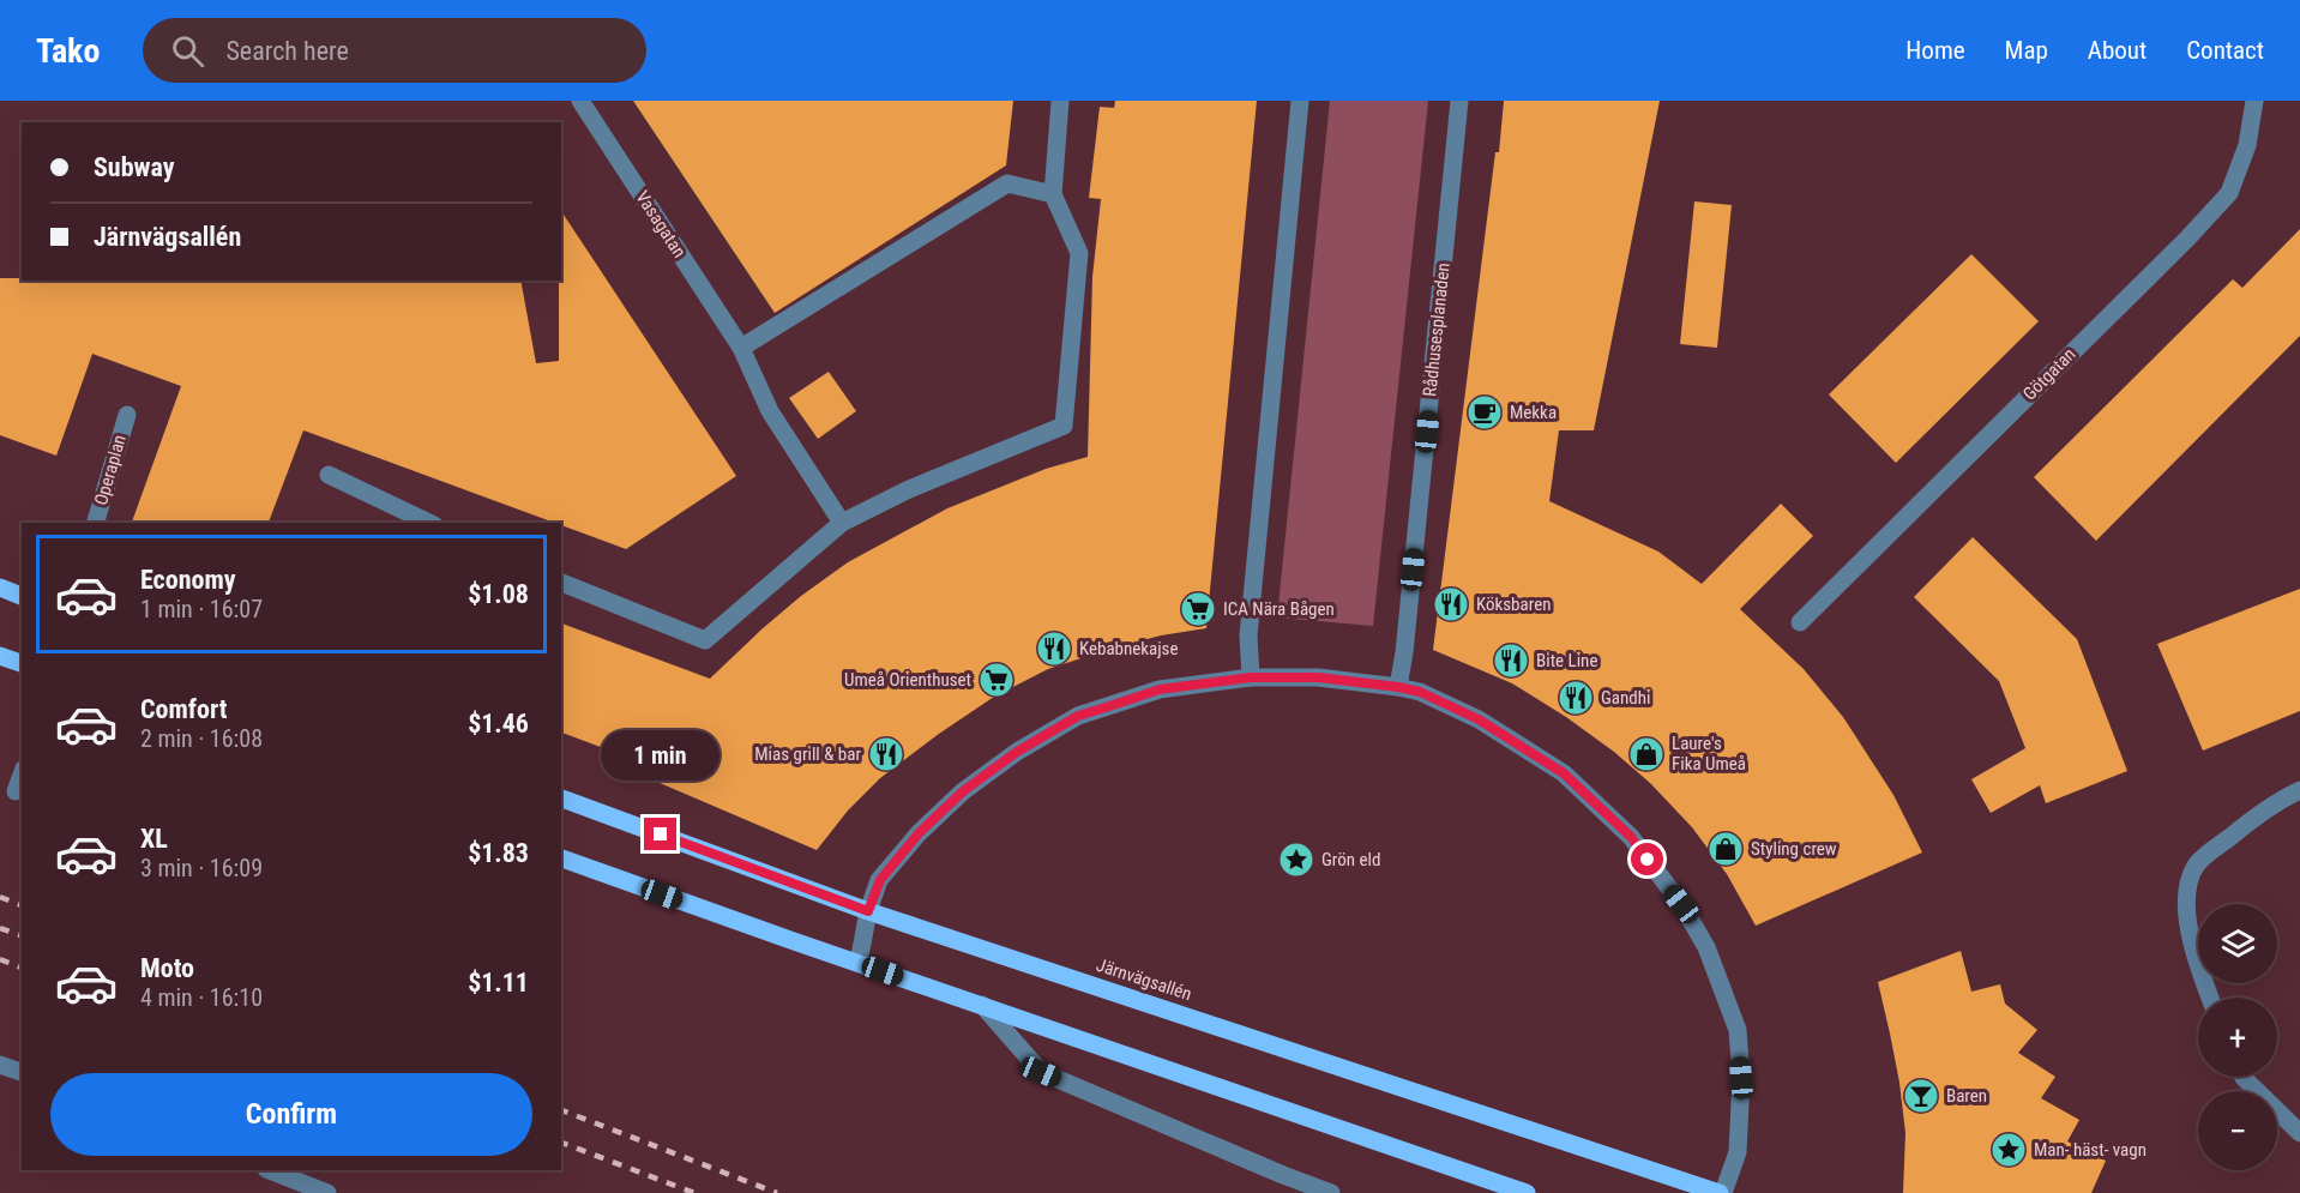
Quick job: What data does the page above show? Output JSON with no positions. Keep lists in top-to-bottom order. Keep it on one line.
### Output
{"streets":{"main road":["Järnvägsallén"],"street":["Vasagatan","Rådhusesplanaden","Götgatan","Operaplan"]},"places":{"cafe":["Mekka"],"restaurant":["Köksbaren","Kebabnekajse","Bite Line","Gandhi","Mias grill & bar"],"supermarket":["ICA Nära Bågen","Umeå Orienthuset"],"shop":["Laure's Fika Umeå","Styling crew"],"place":["Grön eld","Man- häst- vagn"],"bar":["Baren"]},"page":{"header":"Tako","search":"Search here","nav":["Home","Map","About","Contact"],"banner":["Subway","Järnvägsallén"],"list":[{"name":"Economy","note":"1 min · 16:07","value":"$1.08"},{"name":"Comfort","note":"2 min · 16:08","value":"$1.46"},{"name":"XL","note":"3 min · 16:09","value":"$1.83"},{"name":"Moto","note":"4 min · 16:10","value":"$1.11"}],"bubble":"1 min","map_buttons":["+","−"],"buttons":"Confirm"}}
